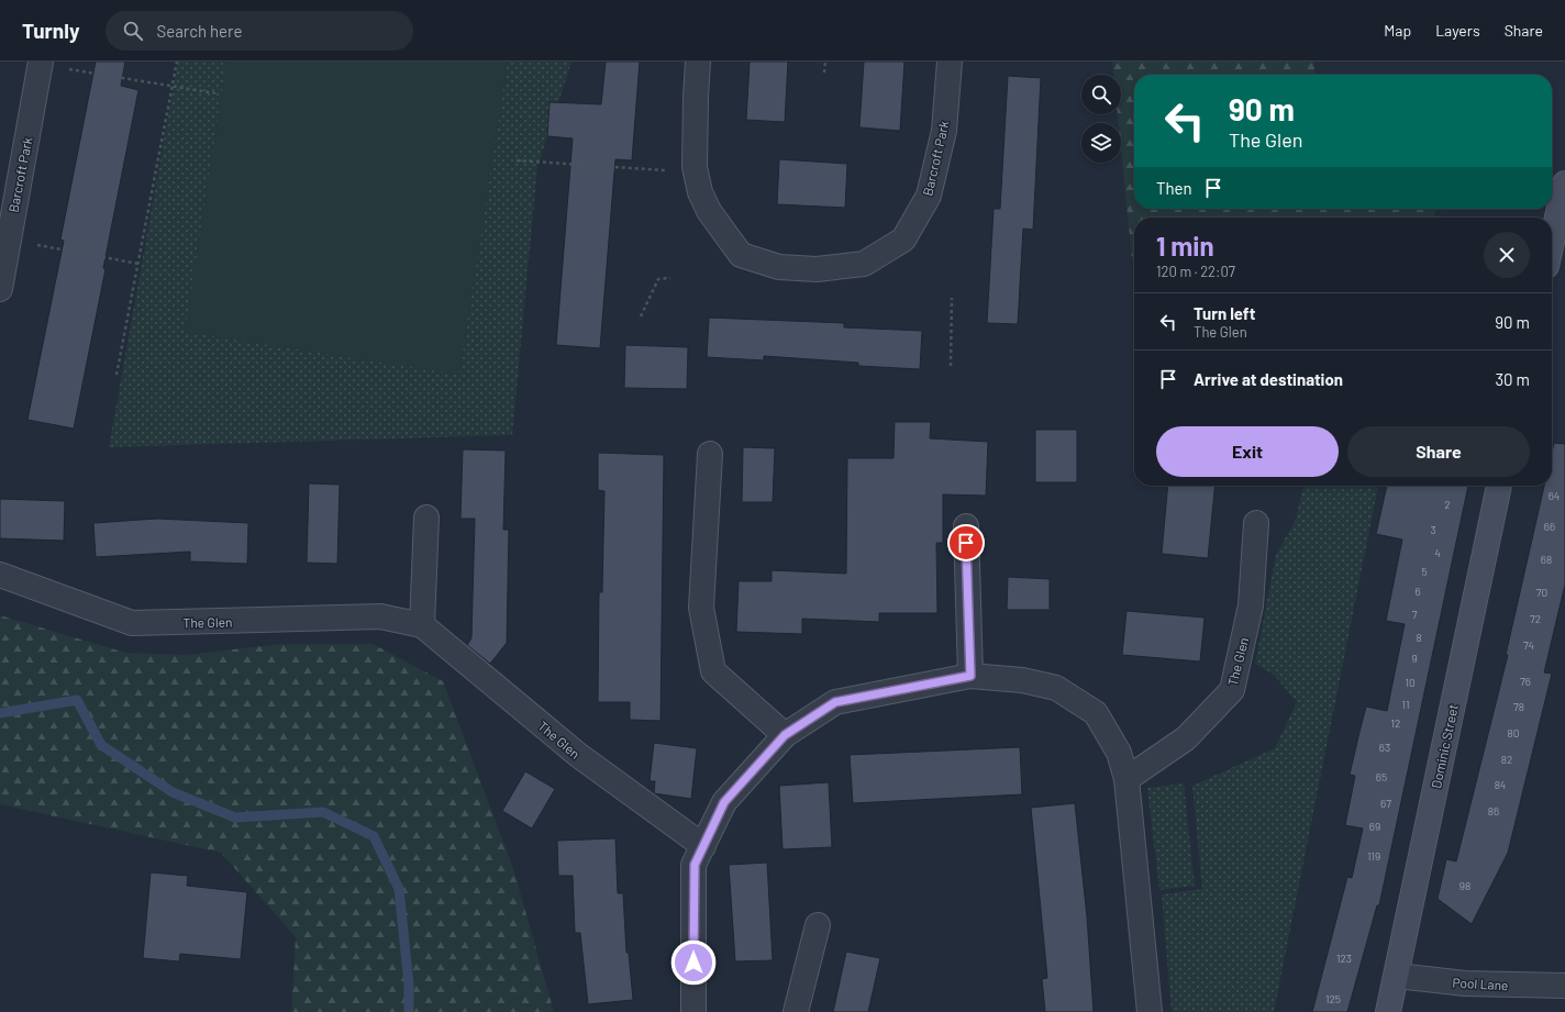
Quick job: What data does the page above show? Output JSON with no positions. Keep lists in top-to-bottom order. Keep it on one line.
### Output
{"streets":{"main road":["Dominic Street"],"street":["Barcroft Park","The Glen","Pool Lane"]},"crossings":[["Dominic Street","Pool Lane"]],"house_numbers":["64","2","66","3","4","68","5","6","70","7","72","8","74","9","76","10","11","78","12","80","63","82","65","84","67","86","69","119","98","123","125"],"page":{"header":"Turnly","search":"Search here","nav":["Map","Layers","Share"],"turn":["90 m","The Glen"],"then":"Then","heading":["1 min","120 m · 22:07"],"list":[{"name":"Turn left","note":"The Glen","value":"90 m"},{"name":"Arrive at destination","value":"30 m"}],"buttons":["Exit","Share"]}}
